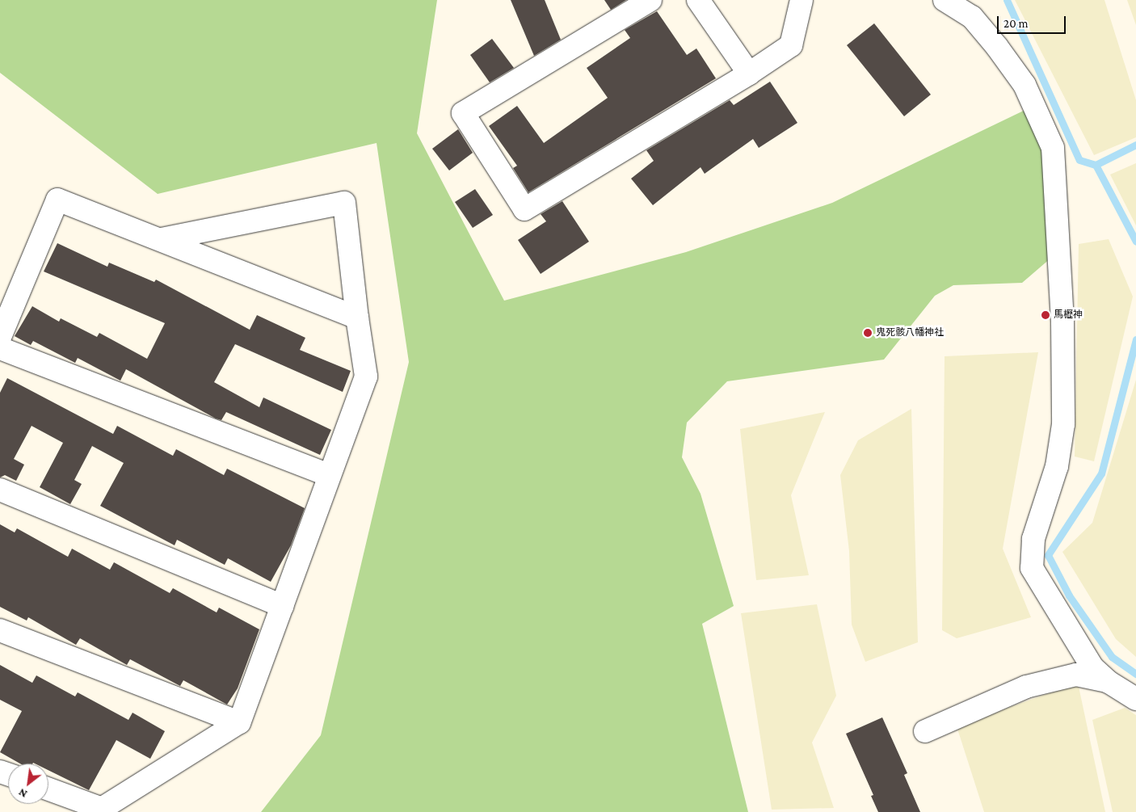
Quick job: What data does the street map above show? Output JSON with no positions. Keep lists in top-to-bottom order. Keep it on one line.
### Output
{"places":["馬櫪神","鬼死骸八幡神社"],"scale_bar":"20 m","north":"bottom left"}
